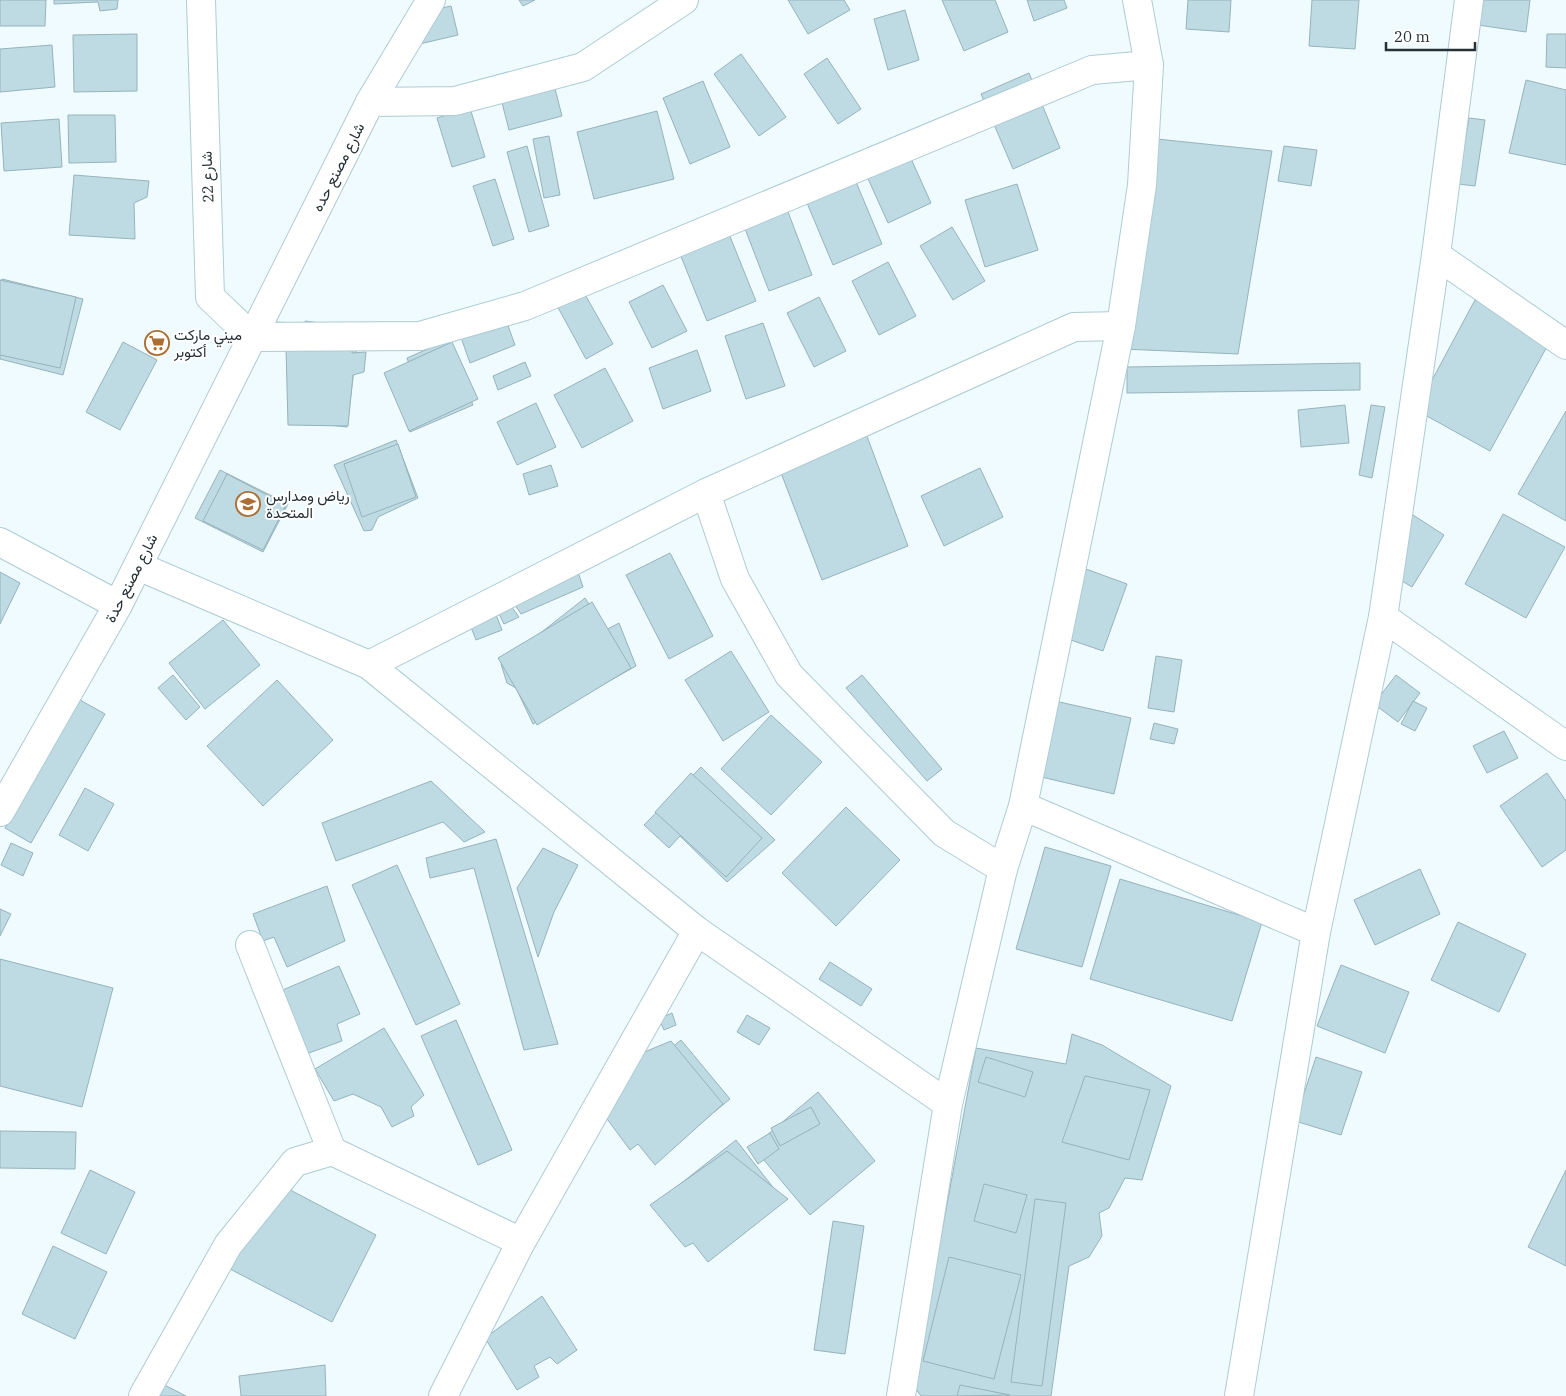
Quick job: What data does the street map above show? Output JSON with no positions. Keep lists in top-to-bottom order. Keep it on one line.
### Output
{"streets":{"street":["شارع مصنع حده","شارع 22","شارع مصنع حدة"]},"crossings":[["شارع مصنع حده","شارع 22"],["شارع مصنع حده","شارع مصنع حدة"],["شارع 22","شارع مصنع حدة"]],"places":{"supermarket":["ميني ماركت أكتوبر"],"school or university":["رياض ومدارس المتحدة"]},"scale_bar":"20 m"}
